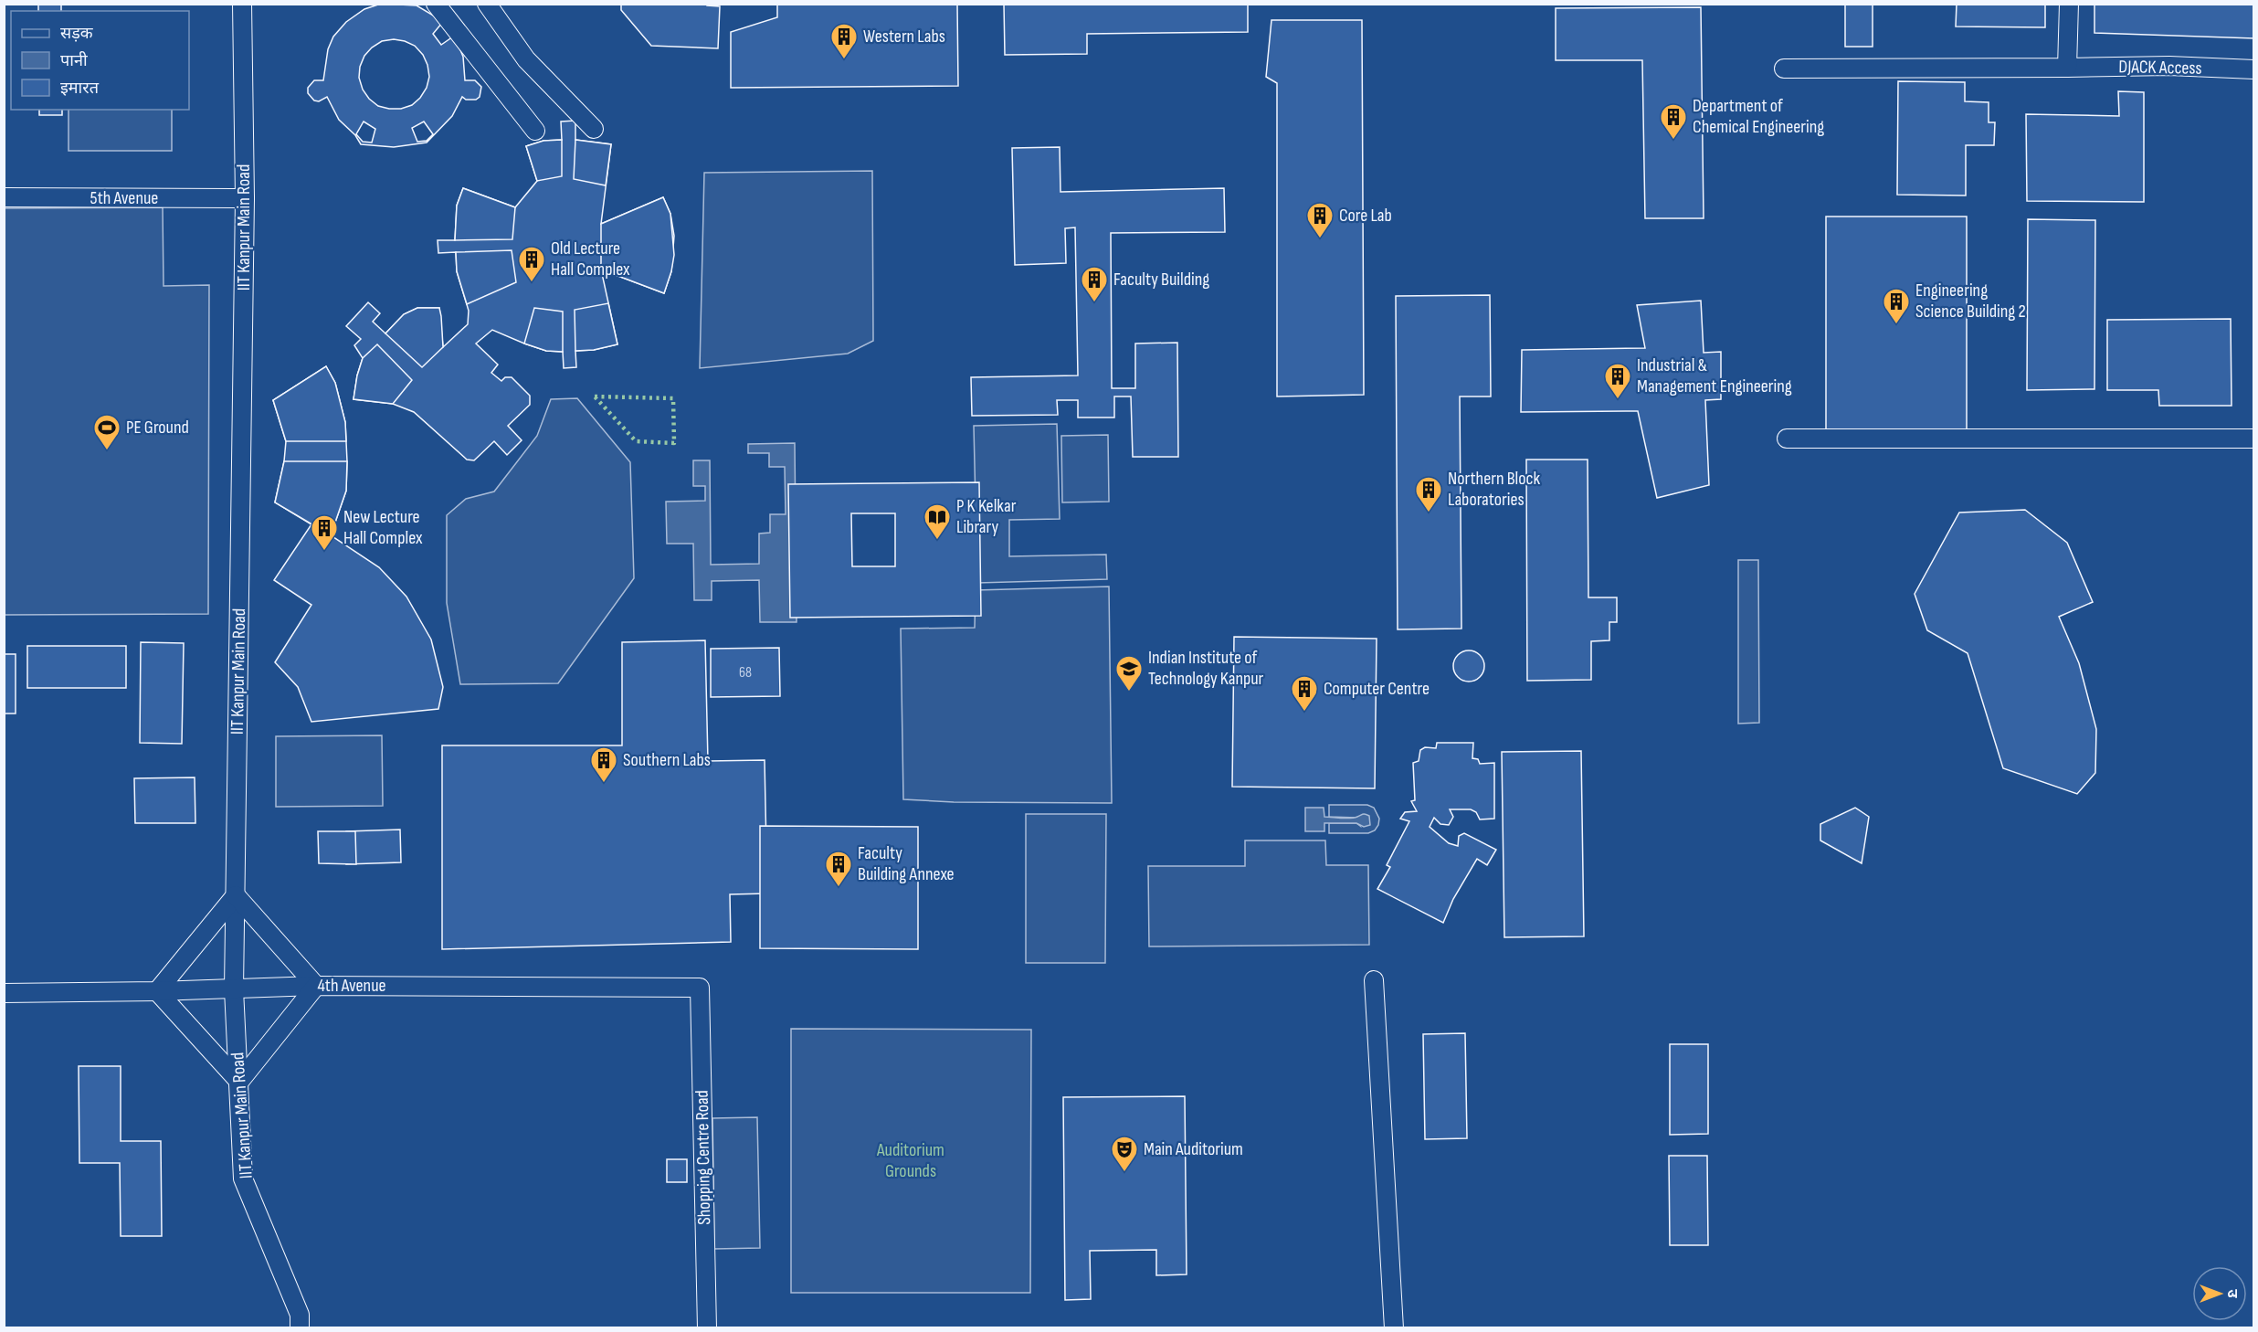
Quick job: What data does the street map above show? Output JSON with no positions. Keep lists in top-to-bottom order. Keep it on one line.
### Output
{"streets":{"street":["DJACK Access","5th Avenue","IIT Kanpur Main Road","4th Avenue","Shopping Centre Road"]},"crossings":[["5th Avenue","IIT Kanpur Main Road"],["IIT Kanpur Main Road","4th Avenue"],["4th Avenue","Shopping Centre Road"]],"parks":["Auditorium Grounds"],"places":{"building":["Western Labs","Department of Chemical Engineering","Core Lab","Old Lecture Hall Complex","Faculty Building","Engineering Science Building 2","Industrial & Management Engineering","Northern Block Laboratories","New Lecture Hall Complex","Computer Centre","Southern Labs","Faculty Building Annexe"],"sports":["PE Ground"],"library":["P K Kelkar Library"],"school or university":["Indian Institute of Technology Kanpur"],"theatre":["Main Auditorium"]},"house_numbers":["68"],"legend":["सड़क","पानी","इमारत"],"north":"right"}
